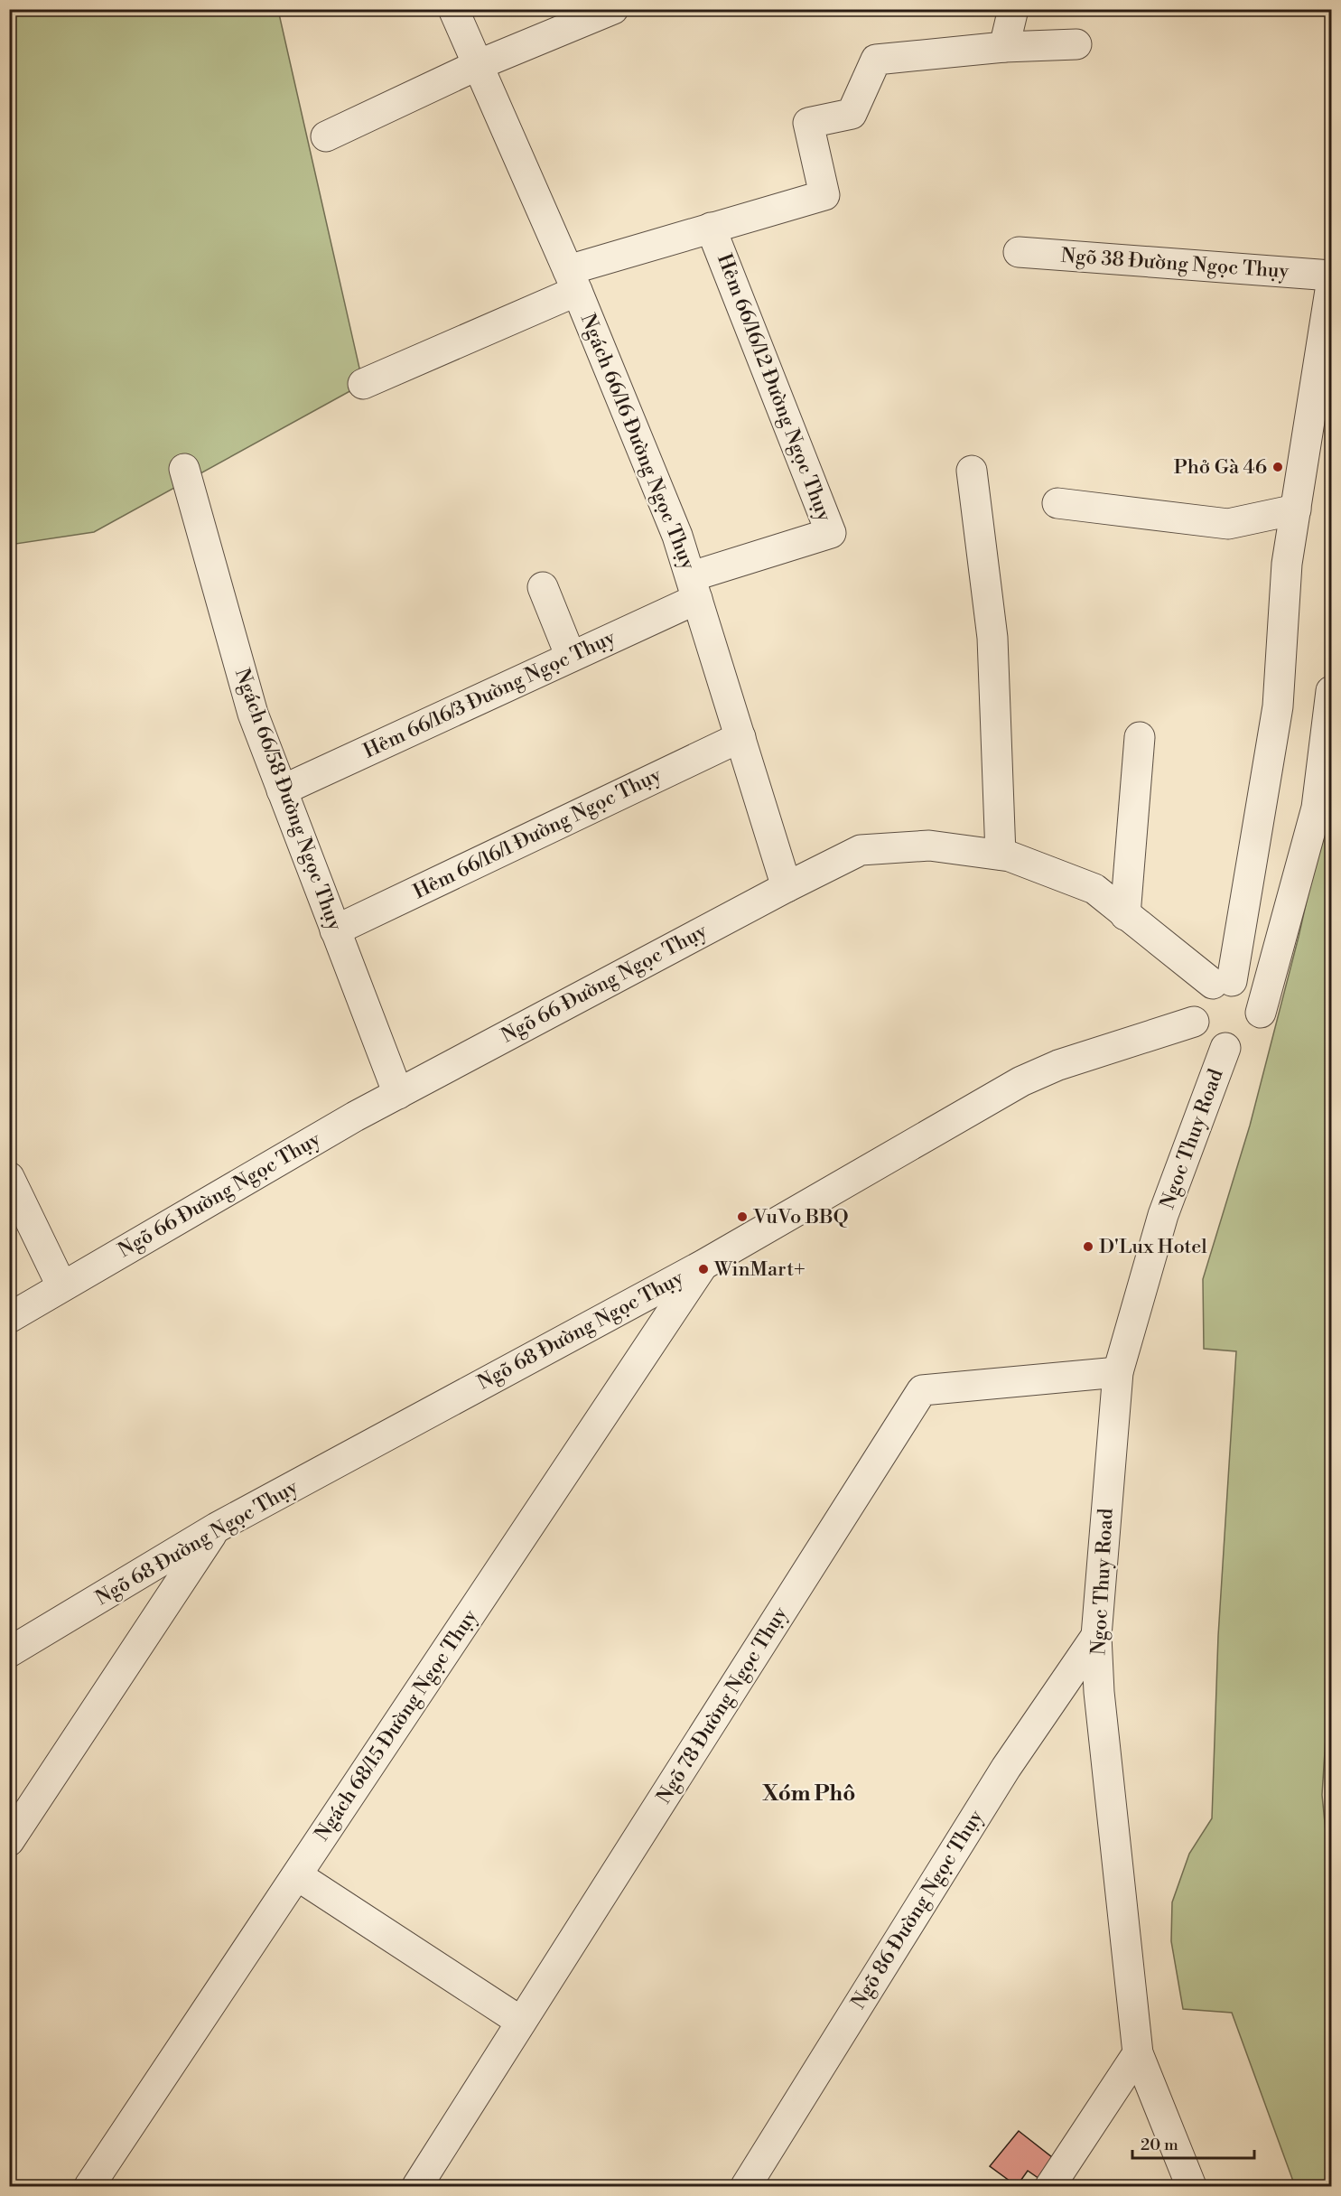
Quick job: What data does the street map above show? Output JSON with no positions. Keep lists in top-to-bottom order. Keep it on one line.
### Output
{"streets":{"street":["Ngõ 38 Đường Ngọc Thụy","Hẻm 66/16/12 Đường Ngọc Thụy","Ngách 66/16 Đường Ngọc Thụy","Hẻm 66/16/3 Đường Ngọc Thụy","Ngách 66/58 Đường Ngọc Thụy","Hẻm 66/16/1 Đường Ngọc Thụy","Ngõ 66 Đường Ngọc Thụy","Ngoc Thuy Road","Ngõ 68 Đường Ngọc Thụy","Ngõ 78 Đường Ngọc Thụy","Ngách 68/15 Đường Ngọc Thụy","Ngõ 86 Đường Ngọc Thụy"]},"crossings":[["Hẻm 66/16/12 Đường Ngọc Thụy","Ngách 66/16 Đường Ngọc Thụy"],["Hẻm 66/16/12 Đường Ngọc Thụy","Hẻm 66/16/3 Đường Ngọc Thụy"],["Ngách 66/16 Đường Ngọc Thụy","Hẻm 66/16/3 Đường Ngọc Thụy"],["Ngách 66/16 Đường Ngọc Thụy","Hẻm 66/16/1 Đường Ngọc Thụy"],["Ngách 66/16 Đường Ngọc Thụy","Ngõ 66 Đường Ngọc Thụy"],["Hẻm 66/16/3 Đường Ngọc Thụy","Ngách 66/58 Đường Ngọc Thụy"],["Ngách 66/58 Đường Ngọc Thụy","Hẻm 66/16/1 Đường Ngọc Thụy"],["Ngách 66/58 Đường Ngọc Thụy","Ngõ 66 Đường Ngọc Thụy"],["Ngõ 66 Đường Ngọc Thụy","Ngoc Thuy Road"],["Ngõ 66 Đường Ngọc Thụy","Ngõ 68 Đường Ngọc Thụy"],["Ngoc Thuy Road","Ngõ 68 Đường Ngọc Thụy"],["Ngoc Thuy Road","Ngõ 78 Đường Ngọc Thụy"],["Ngoc Thuy Road","Ngõ 86 Đường Ngọc Thụy"],["Ngõ 68 Đường Ngọc Thụy","Ngách 68/15 Đường Ngọc Thụy"]],"districts":["Xóm Phô"],"places":["Phở Gà 46","VuVo BBQ","D'Lux Hotel","WinMart+"],"scale_bar":"20 m"}
